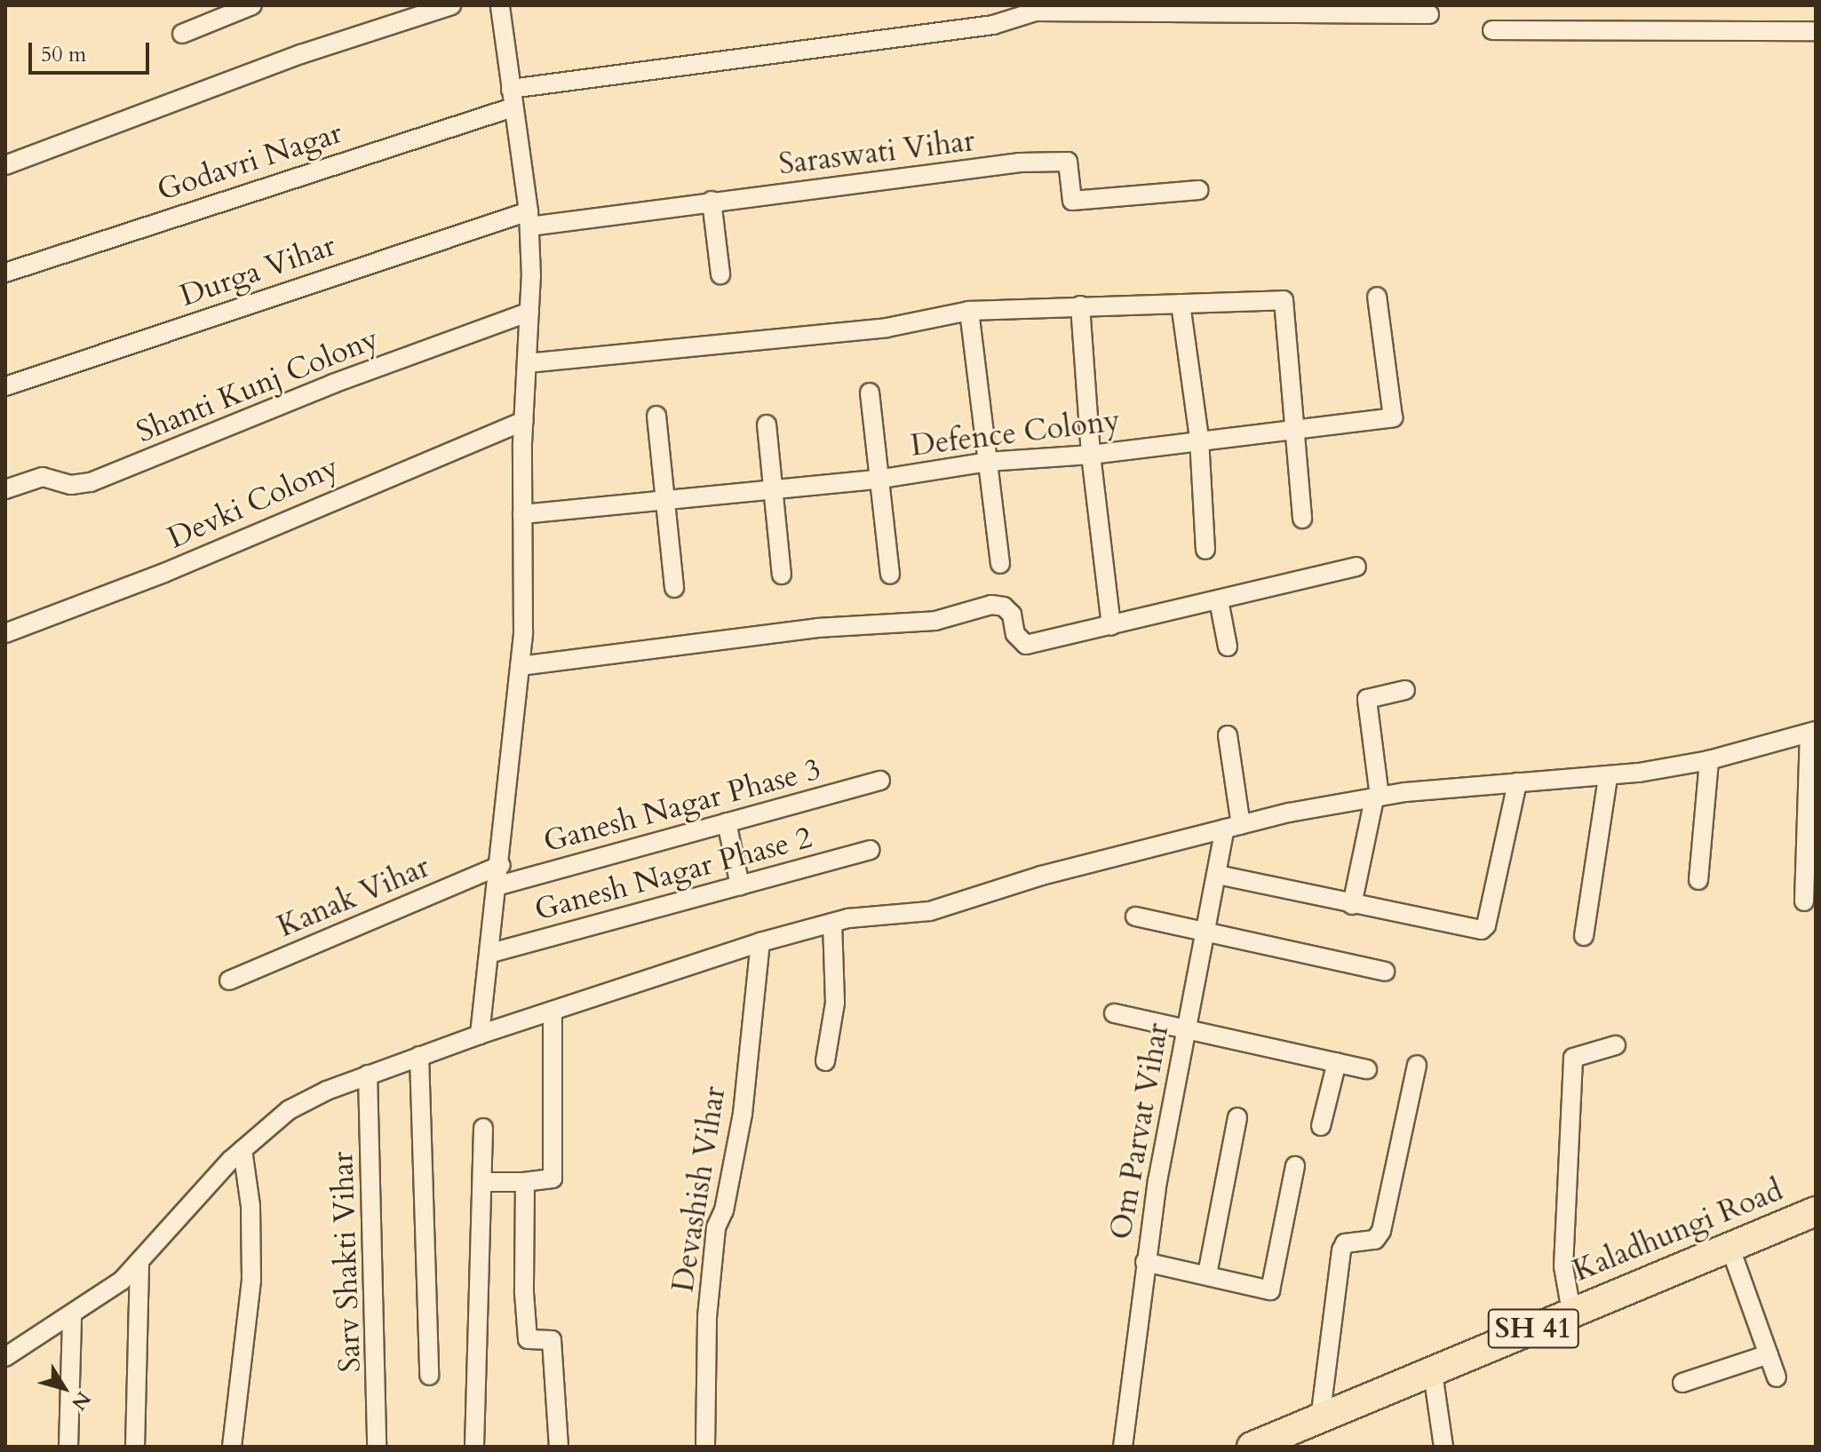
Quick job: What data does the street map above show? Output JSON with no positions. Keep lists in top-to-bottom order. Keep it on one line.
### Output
{"streets":{"main road":["Kaladhungi Road","SH 41"],"street":["Saraswati Vihar","Godavri Nagar","Durga Vihar","Shanti Kunj Colony","Defence Colony","Devki Colony","Ganesh Nagar Phase 3","Ganesh Nagar Phase 2","Kanak Vihar","Om Parvat Vihar","Devashish Vihar","Sarv Shakti Vihar"]},"crossings":[["Saraswati Vihar","Durga Vihar"]],"scale_bar":"50 m","north":"bottom right"}
